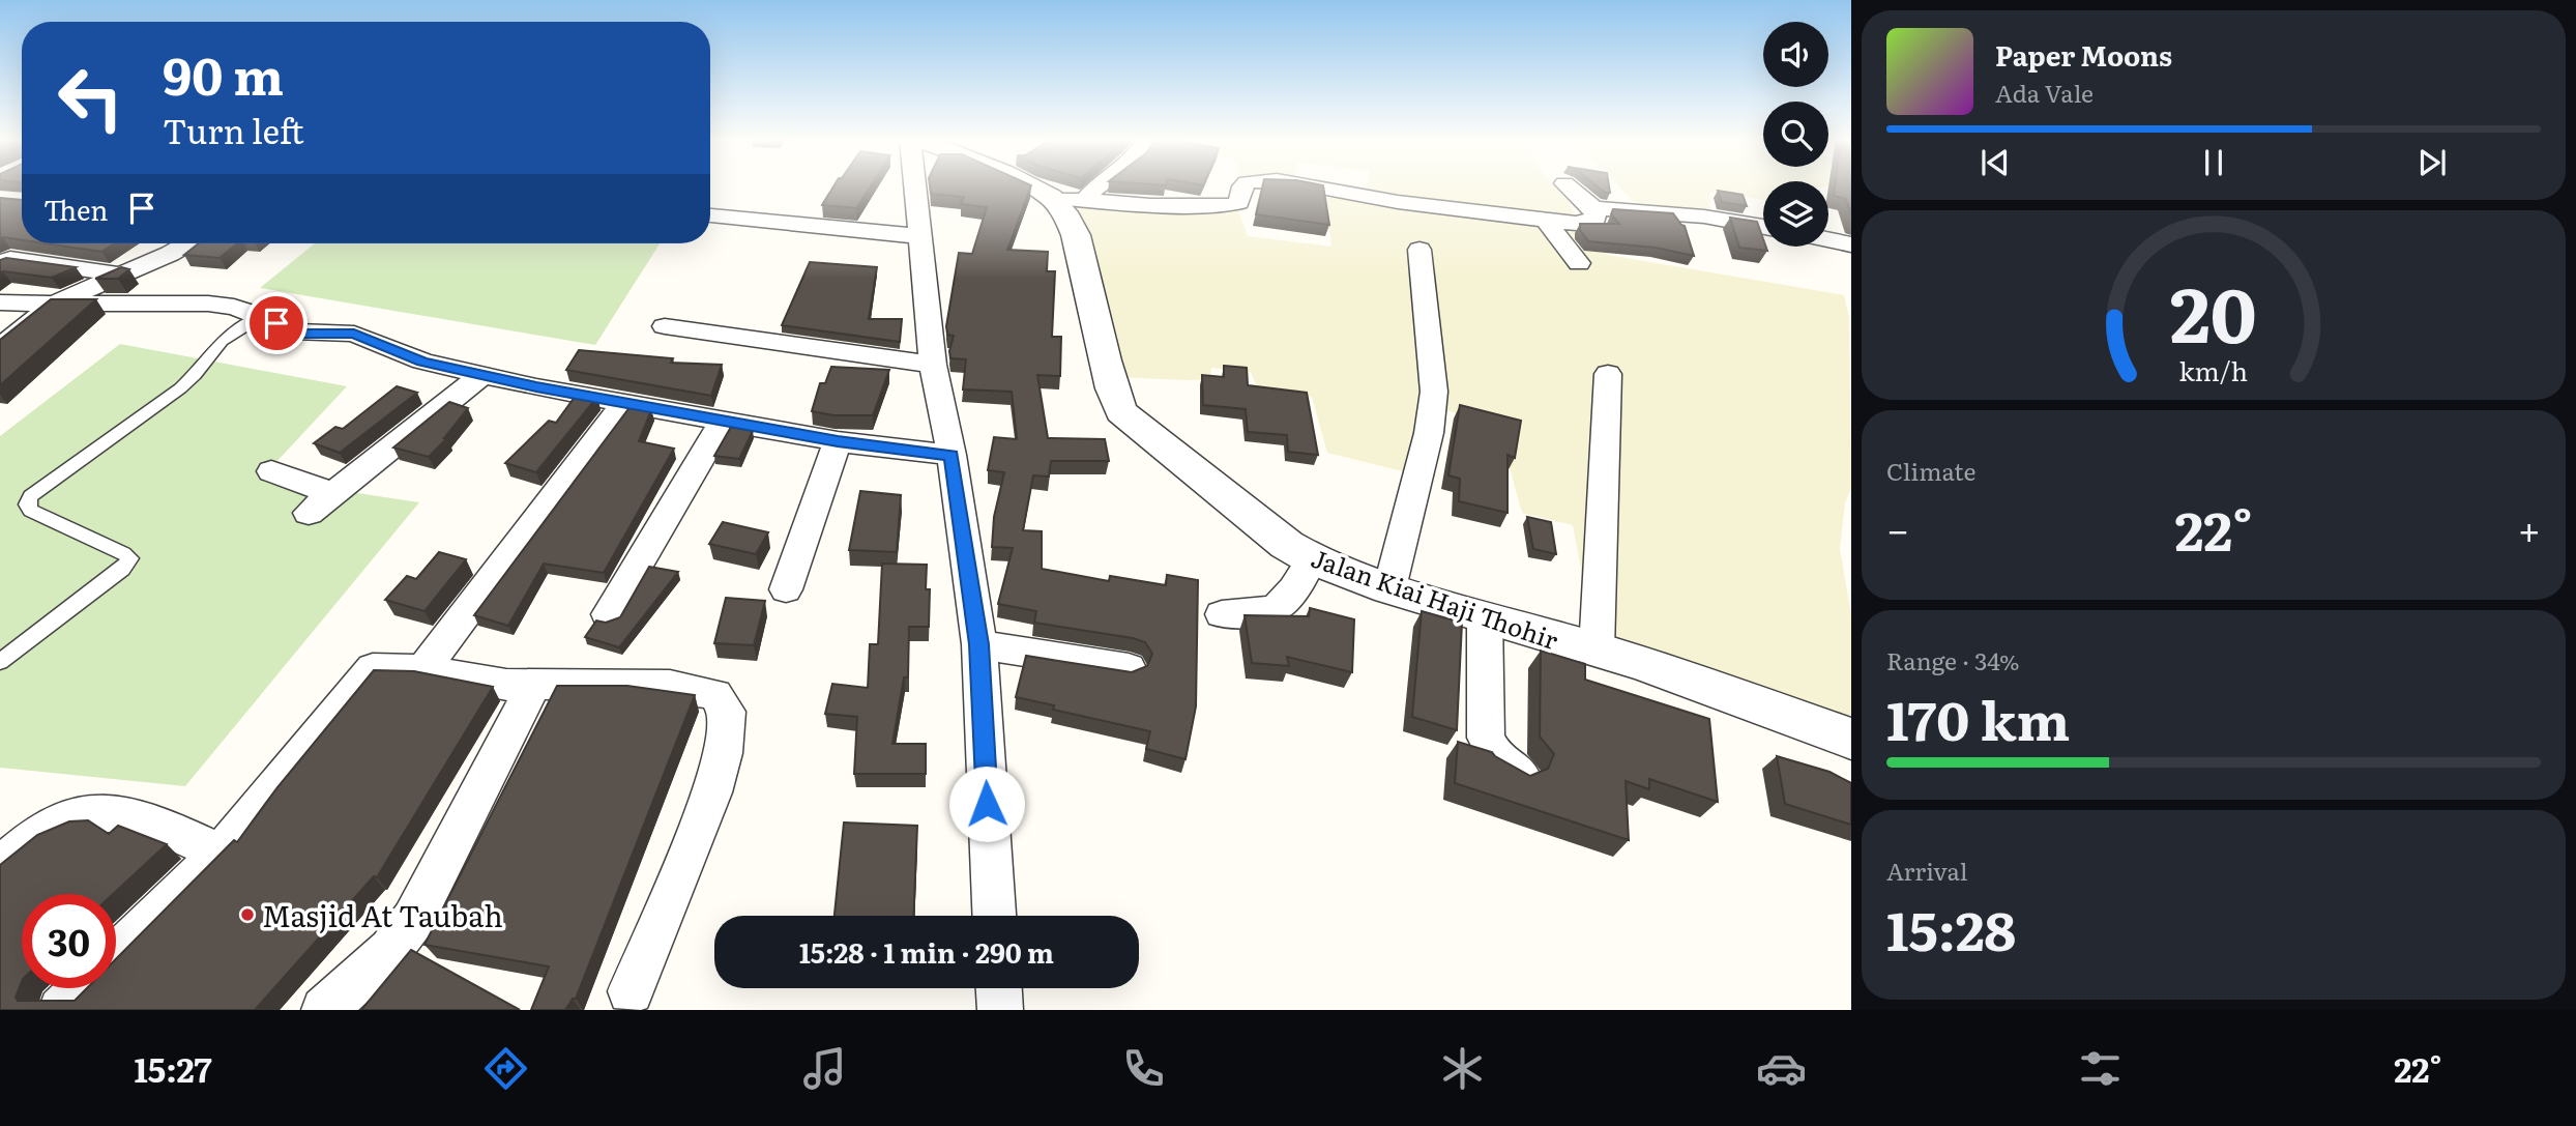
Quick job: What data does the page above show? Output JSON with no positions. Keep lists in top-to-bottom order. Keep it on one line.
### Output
{"streets":{"street":["Jalan Kiai Haji Thohir"]},"places":["Masjid At Taubah"],"page":{"turn":["90 m","Turn left"],"song":["Paper Moons","Ada Vale"],"then":"Then","tile":["Climate",["Range · 34%","170 km"],["Arrival","15:28"]],"heat":["−","22°","+"],"limit":"30","trip":"15:28 · 1 min · 290 m","tabs":["15:27","22°"],"gauge":["20","km/h"]}}
